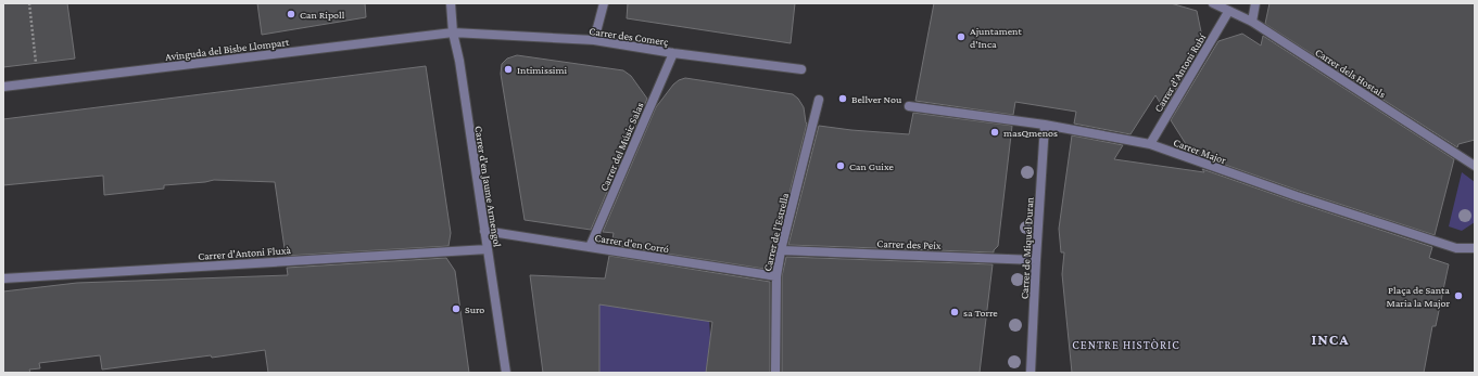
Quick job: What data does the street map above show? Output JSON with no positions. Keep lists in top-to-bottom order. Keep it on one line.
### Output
{"streets":{"street":["Carrer des Comerç","Avinguda del Bisbe Llompart","Carrer d'Antoni Rubí","Carrer dels Hostals","Carrer del Músic Salas","Carrer Major","Carrer d'en Jaume Armengol","Carrer de l'Estrella","Carrer d'en Corró","Carrer des Peix","Carrer de Miquel Duran","Carrer d'Antoni Fluxà"]},"crossings":[["Carrer des Comerç","Avinguda del Bisbe Llompart"],["Carrer des Comerç","Carrer del Músic Salas"],["Carrer des Comerç","Carrer d'en Jaume Armengol"],["Avinguda del Bisbe Llompart","Carrer d'en Jaume Armengol"],["Carrer d'Antoni Rubí","Carrer dels Hostals"],["Carrer d'Antoni Rubí","Carrer Major"],["Carrer del Músic Salas","Carrer d'en Corró"],["Carrer Major","Carrer de Miquel Duran"],["Carrer d'en Jaume Armengol","Carrer d'en Corró"],["Carrer d'en Jaume Armengol","Carrer d'Antoni Fluxà"],["Carrer de l'Estrella","Carrer d'en Corró"],["Carrer de l'Estrella","Carrer des Peix"],["Carrer des Peix","Carrer de Miquel Duran"]],"districts":["INCA","CENTRE HISTÒRIC"],"places":["Can Ripoll","Ajuntament d'Inca","Intimissimi","Bellver Nou","masQmenos","Can Guixe","Plaça de Santa Maria la Major","Suro","sa Torre"]}
